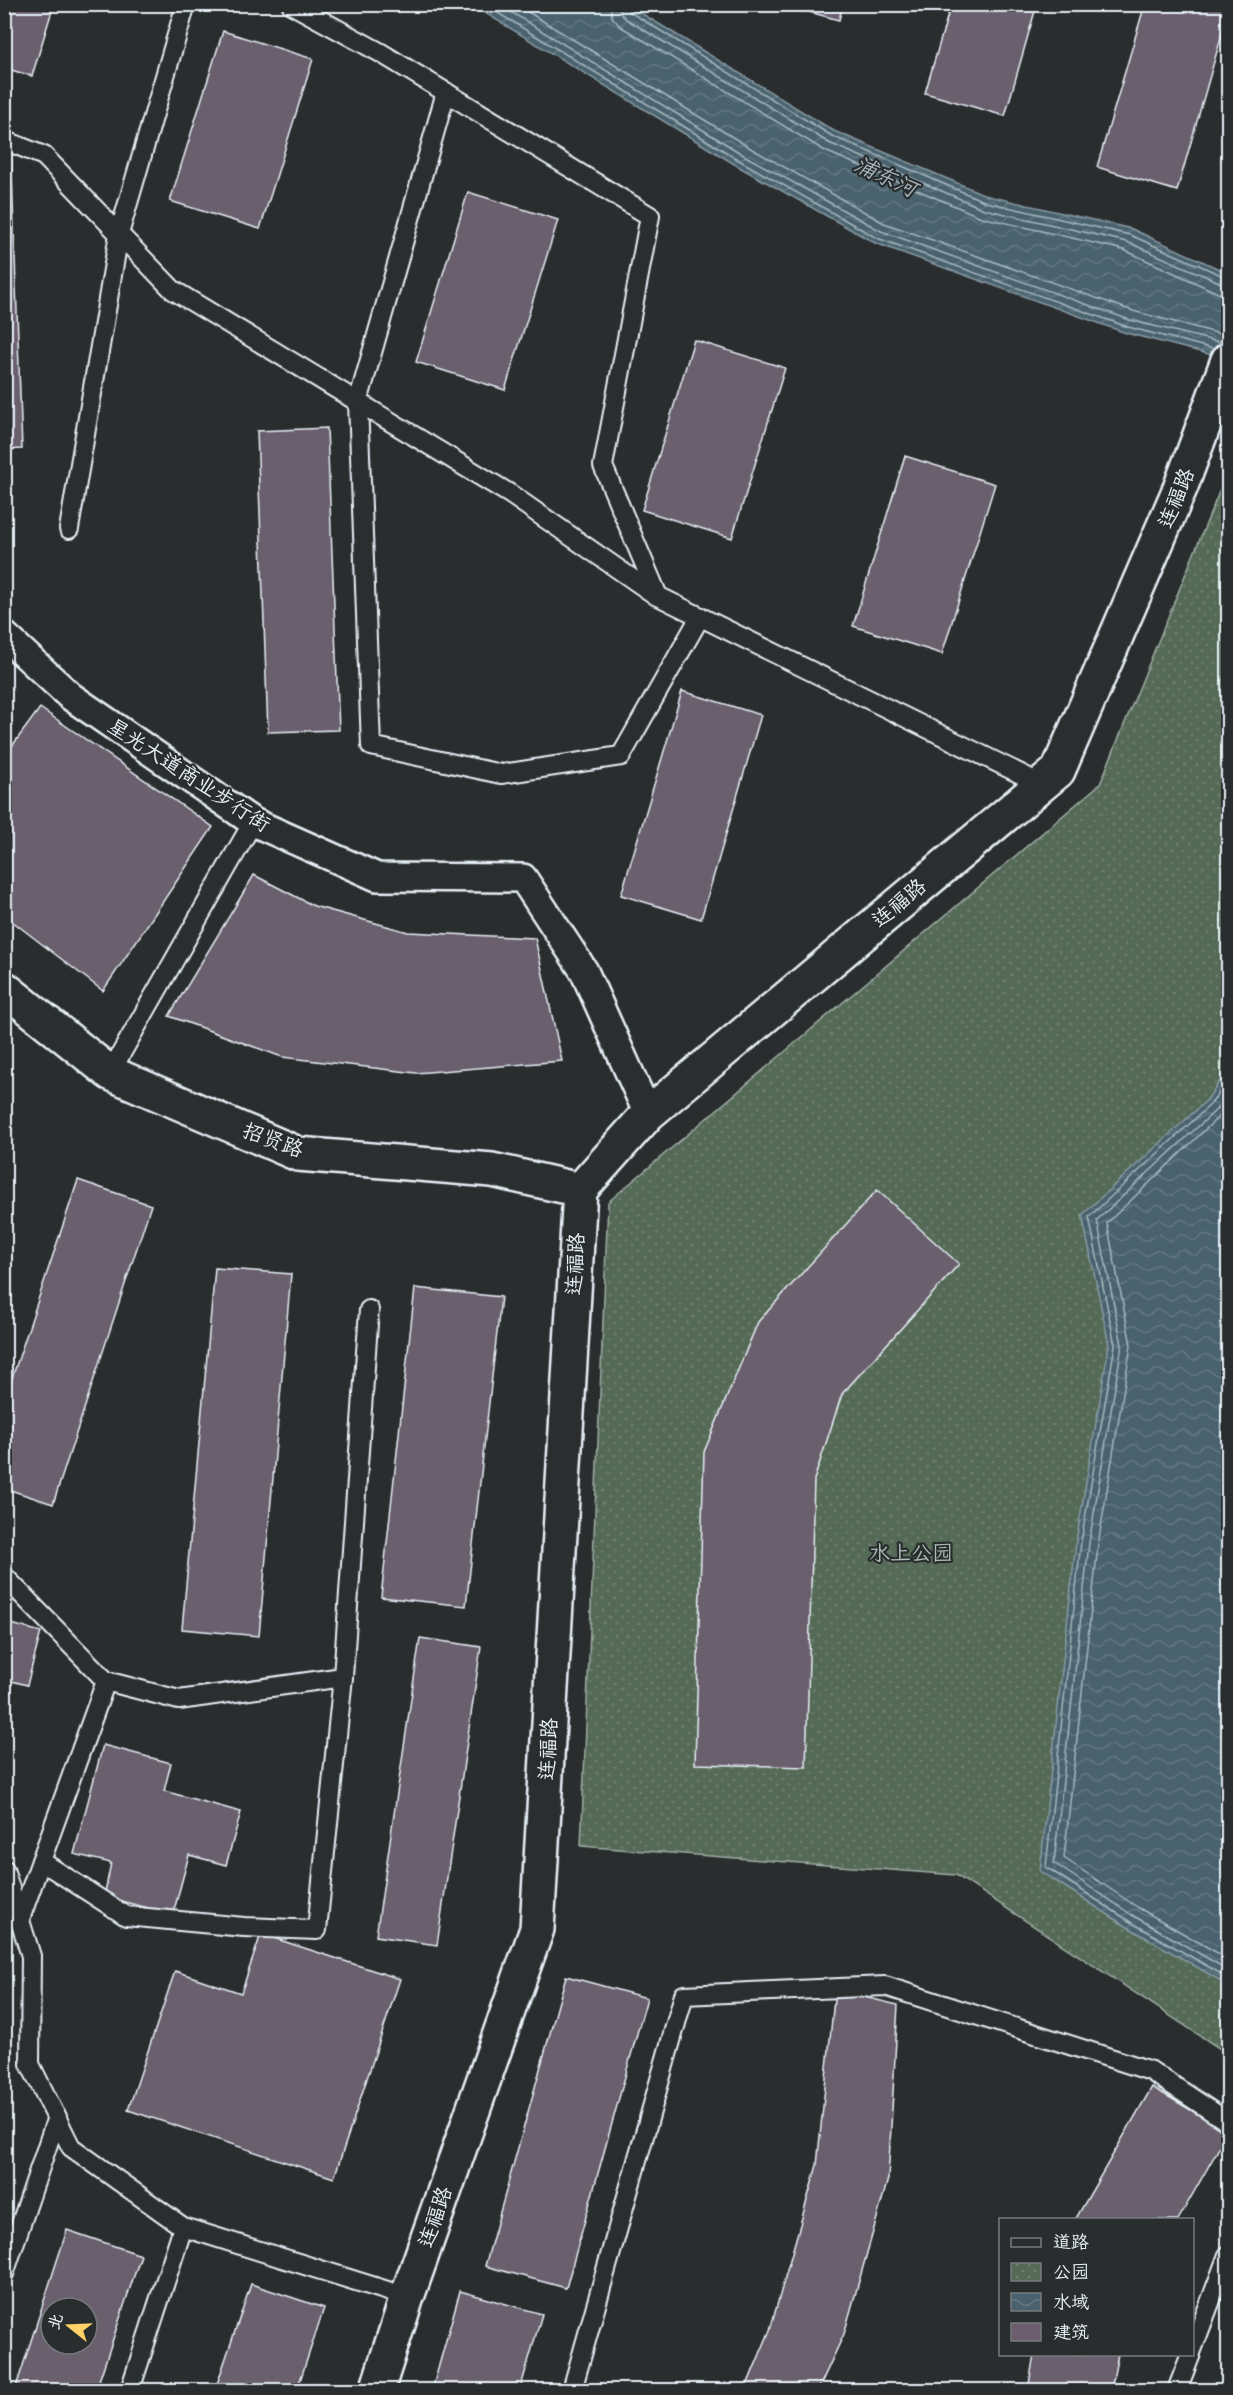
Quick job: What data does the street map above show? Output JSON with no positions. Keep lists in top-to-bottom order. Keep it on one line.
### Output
{"streets":{"street":["连福路","星光大道商业步行街","招贤路"]},"crossings":[["连福路","星光大道商业步行街"],["连福路","招贤路"]],"water":["浦东河"],"parks":["水上公园"],"legend":["道路","公园","水域","建筑"],"north":"left"}
